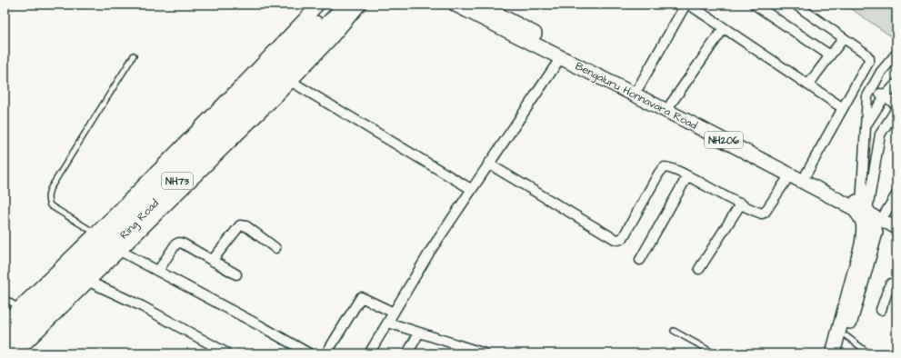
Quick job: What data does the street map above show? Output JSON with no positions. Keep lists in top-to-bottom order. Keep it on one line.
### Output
{"streets":{"highway":["NH73","Ring Road"],"main road":["Bengaluru Honnavara Road","NH206"]},"crossings":[["Bengaluru Honnavara Road","NH206"]]}
